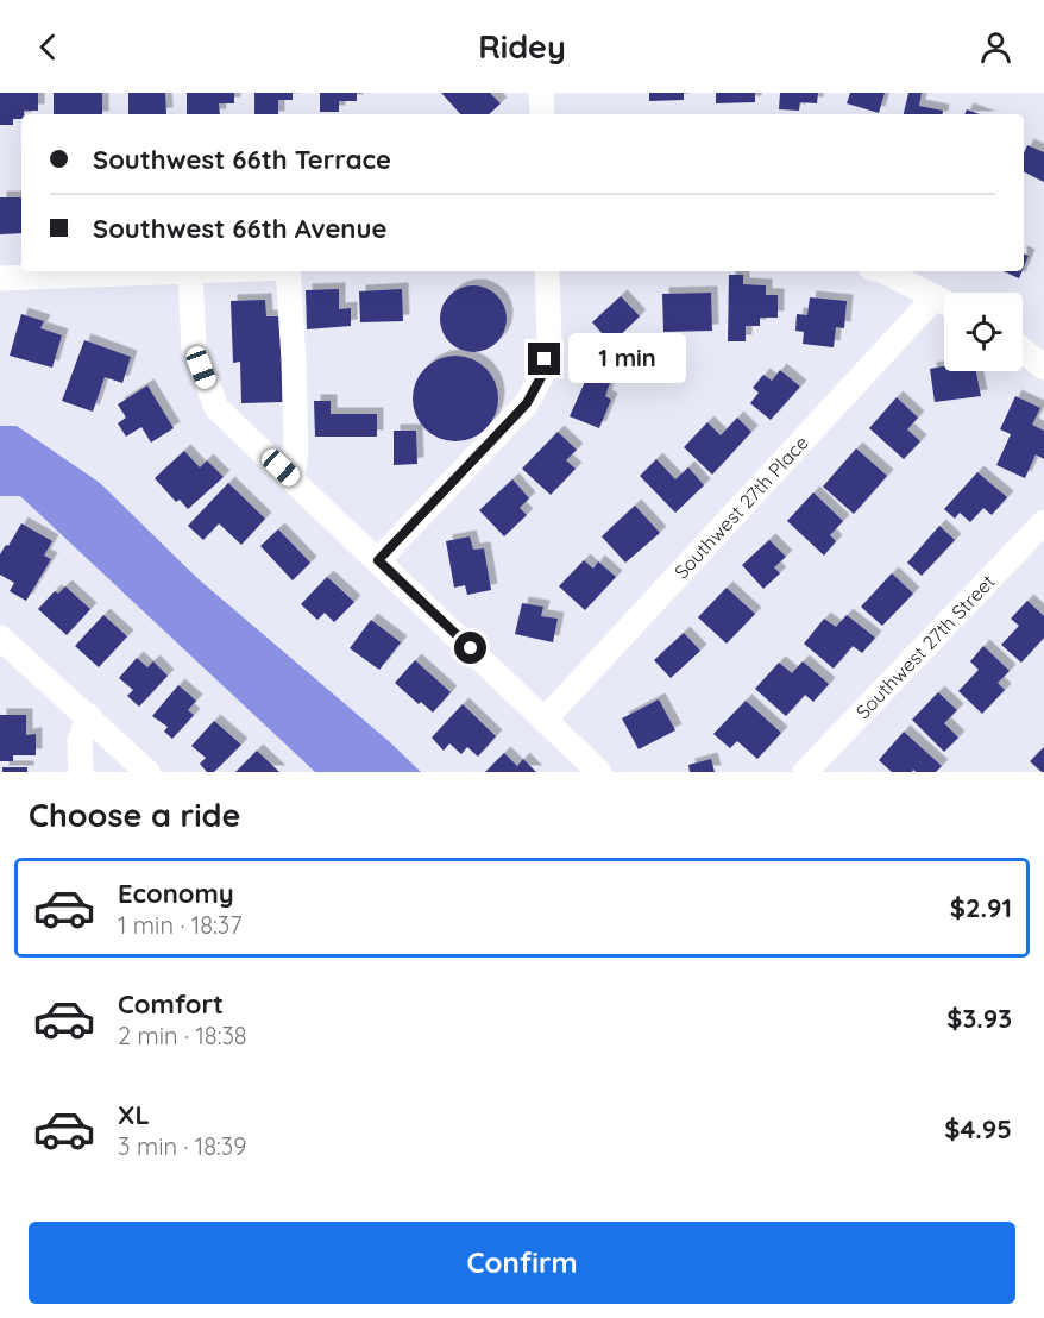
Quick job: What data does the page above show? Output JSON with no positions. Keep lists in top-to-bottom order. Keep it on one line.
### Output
{"streets":{"street":["Southwest 27th Place","Southwest 27th Street"]},"page":{"header":"Ridey","banner":["Southwest 66th Terrace","Southwest 66th Avenue"],"bubble":"1 min","heading":"Choose a ride","list":[{"name":"Economy","note":"1 min · 18:37","value":"$2.91"},{"name":"Comfort","note":"2 min · 18:38","value":"$3.93"},{"name":"XL","note":"3 min · 18:39","value":"$4.95"}],"buttons":"Confirm"}}
